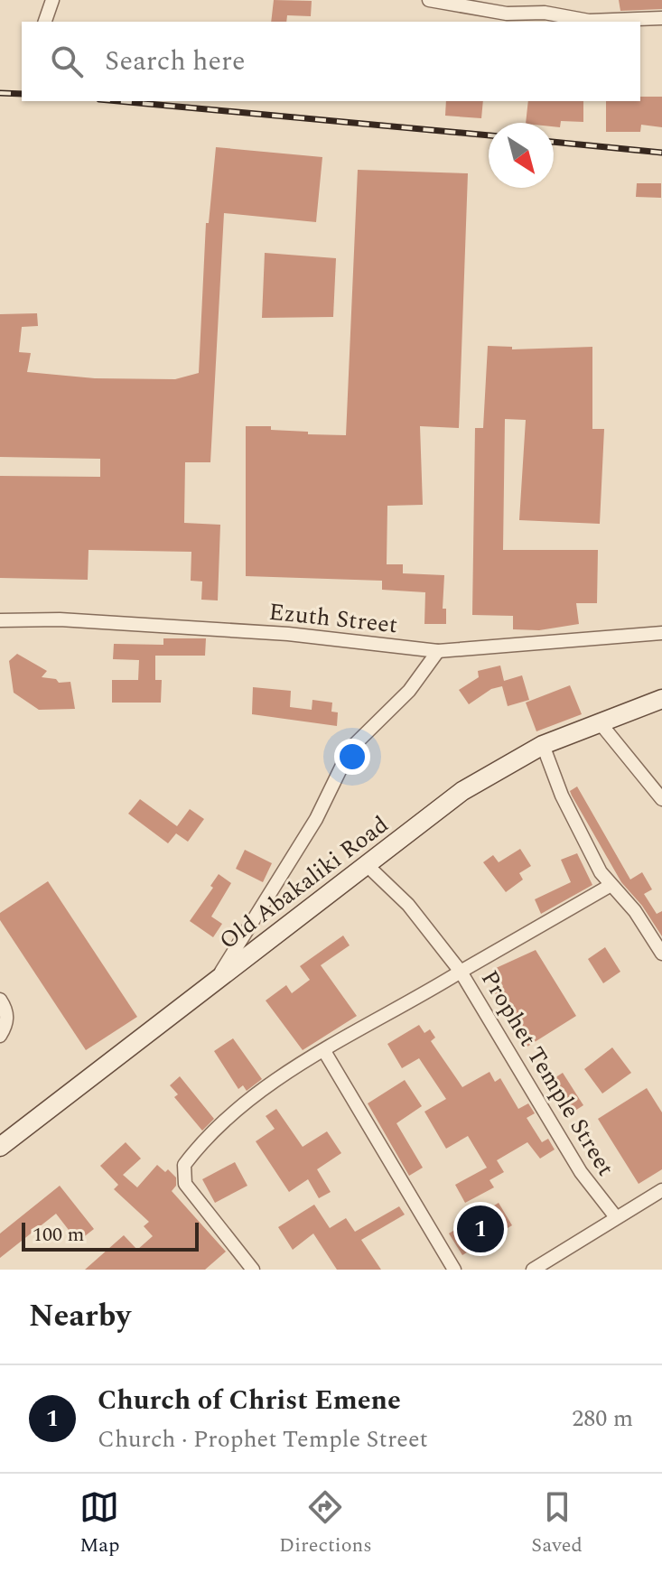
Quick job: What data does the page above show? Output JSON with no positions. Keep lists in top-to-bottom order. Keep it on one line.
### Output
{"streets":{"main road":["Old Abakaliki Road"],"street":["Ezuth Street","Prophet Temple Street"]},"scale_bar":"100 m","north":"bottom right","page":{"search":"Search here","pins":"1","scale":"100 m","heading":"Nearby","list":[{"mark":"1","name":"Church of Christ Emene","note":"Church · Prophet Temple Street","value":"280 m"}],"nav":["Map","Directions","Saved"]}}
